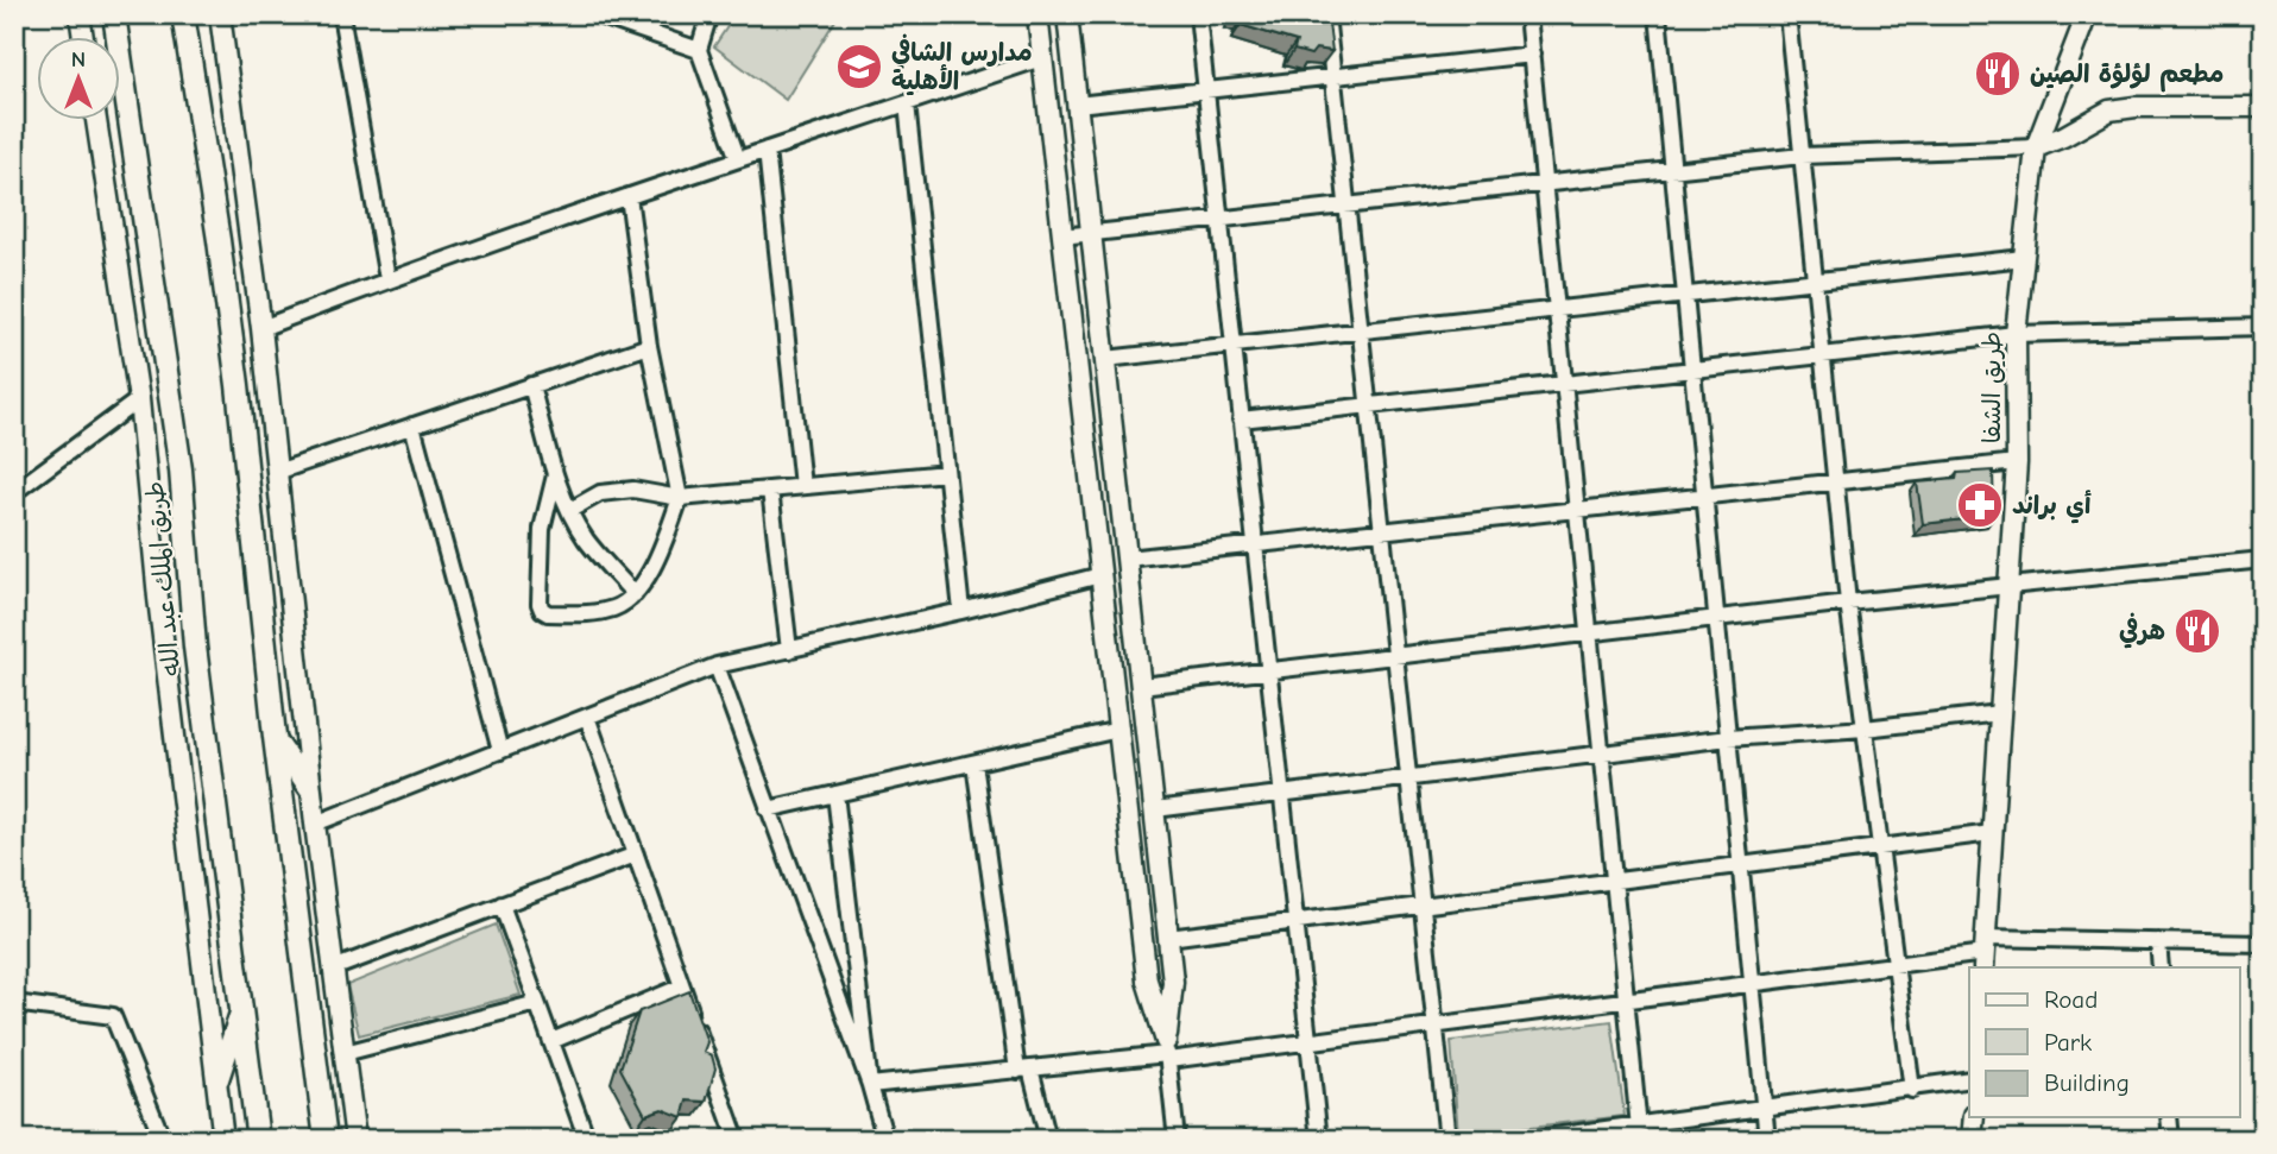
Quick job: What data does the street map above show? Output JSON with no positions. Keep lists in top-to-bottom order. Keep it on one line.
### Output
{"streets":{"main road":["طريق الملك عبد الله"],"street":["طريق الشفا"]},"places":{"school or university":["مدارس الشافي الأهلية"],"restaurant":["مطعم لؤلؤة الصين","هرفي"],"pharmacy":["أي براند"]},"legend":["Road","Park","Building"],"north":"top"}
